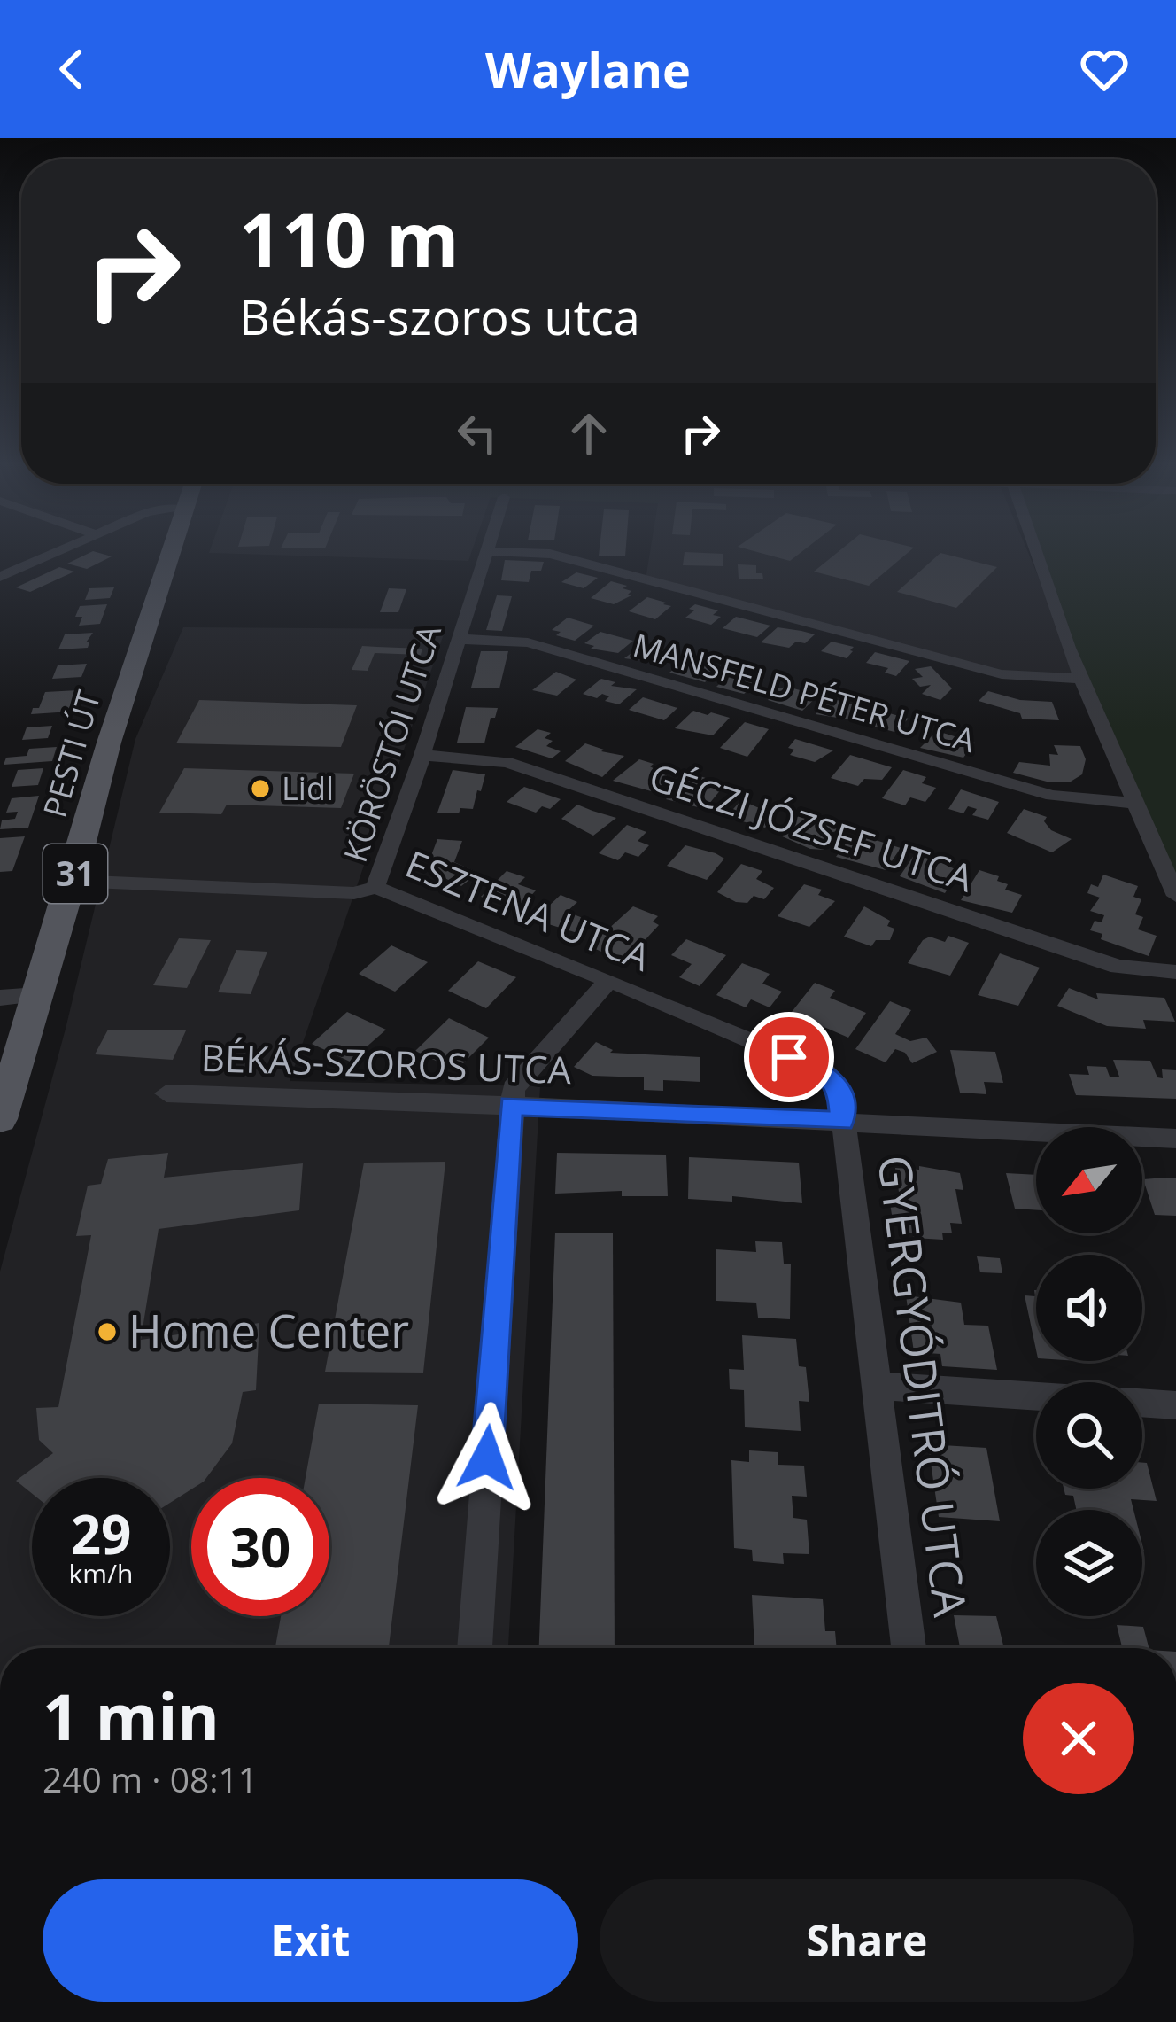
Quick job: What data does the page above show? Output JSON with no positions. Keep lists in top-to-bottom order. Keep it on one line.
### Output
{"streets":{"main road":["PESTI ÚT","31"],"street":["MANSFELD PÉTER UTCA","KÖRÖSTÓI UTCA","GÉCZI JÓZSEF UTCA","ESZTENA UTCA","BÉKÁS-SZOROS UTCA","GYERGYÓDITRÓ UTCA"]},"crossings":[["MANSFELD PÉTER UTCA","KÖRÖSTÓI UTCA"],["KÖRÖSTÓI UTCA","GÉCZI JÓZSEF UTCA"],["KÖRÖSTÓI UTCA","ESZTENA UTCA"],["PESTI ÚT","ESZTENA UTCA"],["ESZTENA UTCA","BÉKÁS-SZOROS UTCA"],["ESZTENA UTCA","GYERGYÓDITRÓ UTCA"],["BÉKÁS-SZOROS UTCA","GYERGYÓDITRÓ UTCA"]],"places":["Lidl","Home Center"],"north":"bottom left","page":{"header":"Waylane","turn":["110 m","Békás-szoros utca"],"speed":"29 km/h","limit":"30","heading":["1 min","240 m · 08:11"],"buttons":["Exit","Share"]}}
